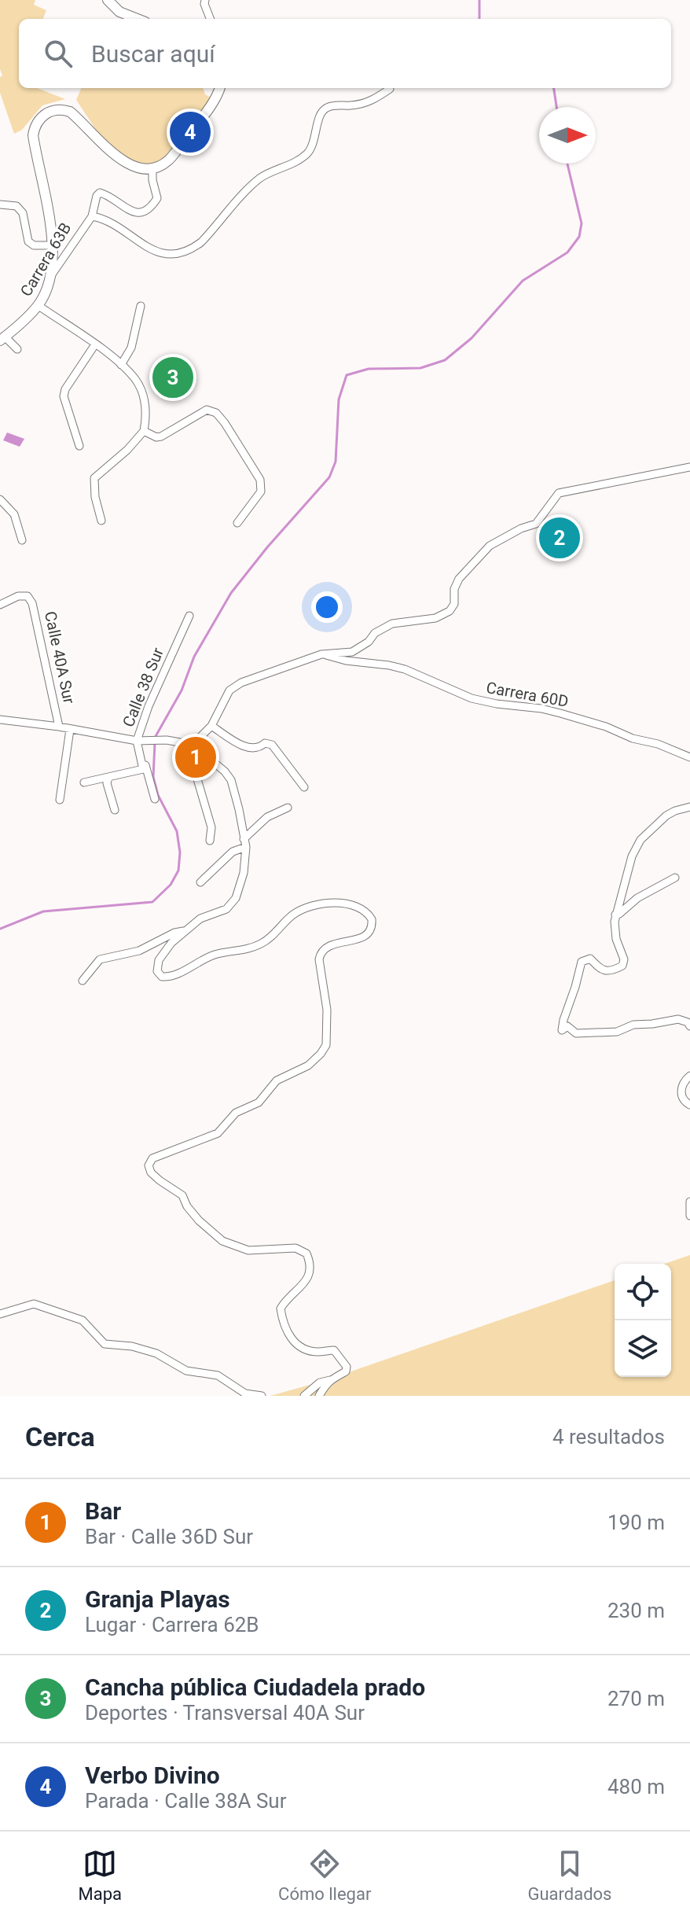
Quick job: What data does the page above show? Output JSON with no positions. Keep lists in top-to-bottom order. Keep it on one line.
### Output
{"streets":{"main road":["Carrera 63B"],"street":["Calle 40A Sur","Calle 38 Sur","Carrera 60D"]},"north":"right","page":{"search":"Buscar aquí","pins":["4","3","2","1"],"heading":["Cerca","4 resultados"],"list":[{"mark":"1","name":"Bar","note":"Bar · Calle 36D Sur","value":"190 m"},{"mark":"2","name":"Granja Playas","note":"Lugar · Carrera 62B","value":"230 m"},{"mark":"3","name":"Cancha pública Ciudadela prado","note":"Deportes · Transversal 40A Sur","value":"270 m"},{"mark":"4","name":"Verbo Divino","note":"Parada · Calle 38A Sur","value":"480 m"}],"nav":["Mapa","Cómo llegar","Guardados"]}}
